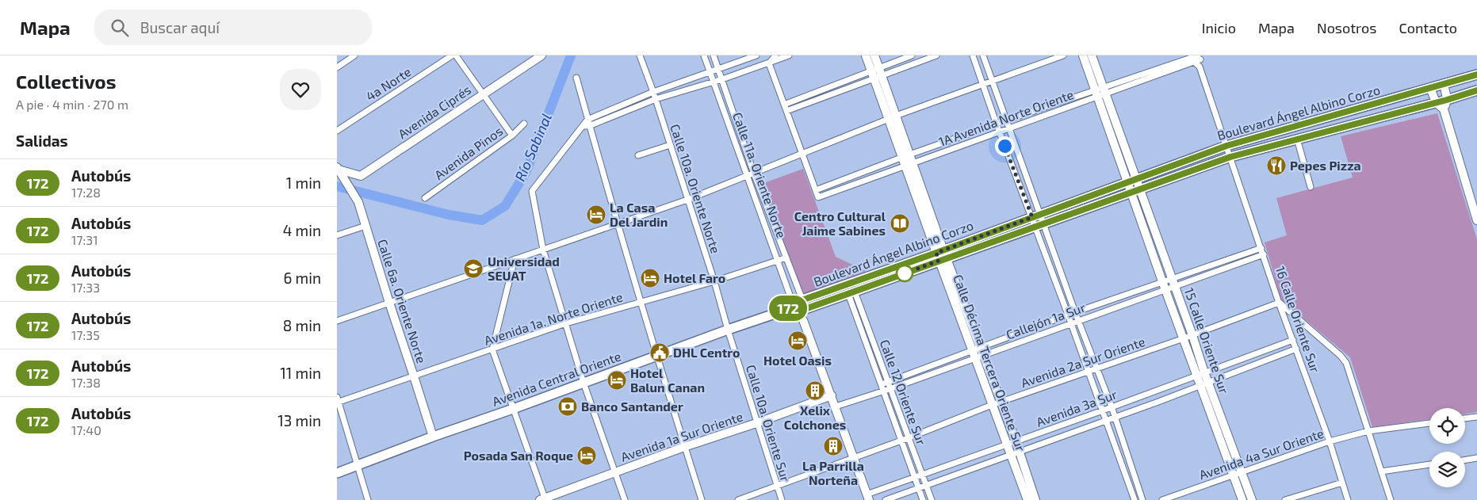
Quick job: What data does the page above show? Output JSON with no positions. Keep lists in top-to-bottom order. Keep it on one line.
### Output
{"streets":{"main road":["Boulevard Ángel Albino Corzo","Avenida Central Oriente"],"street":["4a Norte","Avenida Ciprés","1A Avenida Norte Oriente","Avenida Pinos","Calle 11a. Oriente Norte","Calle 10a. Oriente Norte","Calle 6a. Oriente Norte","Avenida 1a. Norte Oriente","16 Calle Oriente Sur","Callejón 1a Sur","15 Calle Oriente Sur","Avenida 2a Sur Oriente","Calle Décima Tercera Oriente Sur","Calle 12 Oriente Sur","Avenida 3a Sur","Calle 10a. Oriente Sur","Avenida 1a Sur Oriente","Avenida 4a Sur Oriente"]},"crossings":[["Avenida Ciprés","Calle 6a. Oriente Norte"],["Boulevard Ángel Albino Corzo","Calle 11a. Oriente Norte"],["Boulevard Ángel Albino Corzo","16 Calle Oriente Sur"],["Boulevard Ángel Albino Corzo","15 Calle Oriente Sur"],["Boulevard Ángel Albino Corzo","Calle Décima Tercera Oriente Sur"],["Boulevard Ángel Albino Corzo","Avenida Central Oriente"],["Boulevard Ángel Albino Corzo","Calle 12 Oriente Sur"],["1A Avenida Norte Oriente","16 Calle Oriente Sur"],["1A Avenida Norte Oriente","Calle Décima Tercera Oriente Sur"],["Calle 11a. Oriente Norte","Avenida 1a. Norte Oriente"],["Calle 11a. Oriente Norte","Avenida Central Oriente"],["Calle 10a. Oriente Norte","Avenida 1a. Norte Oriente"],["Calle 10a. Oriente Norte","Avenida Central Oriente"],["Calle 10a. Oriente Norte","Calle 10a. Oriente Sur"],["Calle 6a. Oriente Norte","Avenida 1a. Norte Oriente"],["Calle 6a. Oriente Norte","Avenida Central Oriente"],["16 Calle Oriente Sur","Callejón 1a Sur"],["16 Calle Oriente Sur","Avenida 2a Sur Oriente"],["16 Calle Oriente Sur","Avenida 3a Sur"],["16 Calle Oriente Sur","Avenida 4a Sur Oriente"],["Callejón 1a Sur","15 Calle Oriente Sur"],["Callejón 1a Sur","Calle Décima Tercera Oriente Sur"],["Callejón 1a Sur","Calle 12 Oriente Sur"],["15 Calle Oriente Sur","Avenida 2a Sur Oriente"],["15 Calle Oriente Sur","Avenida 3a Sur"],["15 Calle Oriente Sur","Avenida 4a Sur Oriente"],["Avenida 2a Sur Oriente","Calle Décima Tercera Oriente Sur"],["Avenida 2a Sur Oriente","Calle 12 Oriente Sur"],["Avenida 2a Sur Oriente","Calle 10a. Oriente Sur"],["Calle Décima Tercera Oriente Sur","Avenida 3a Sur"],["Avenida Central Oriente","Calle 10a. Oriente Sur"],["Calle 12 Oriente Sur","Avenida 3a Sur"],["Calle 10a. Oriente Sur","Avenida 1a Sur Oriente"]],"water":["Río Sabinal"],"places":{"restaurant":["Pepes Pizza"],"hotel":["La Casa Del Jardin","Hotel Faro","Hotel Oasis","Hotel Balun Canan","Posada San Roque"],"library":["Centro Cultural Jaime Sabines"],"school or university":["Universidad SEUAT"],"public building":["DHL Centro"],"building":["Xelix Colchones","La Parrilla Norteña"],"bank":["Banco Santander"]},"lines":["bus line 172"],"page":{"header":"Mapa","search":"Buscar aquí","nav":["Inicio","Mapa","Nosotros","Contacto"],"heading":[["Collectivos","A pie · 4 min · 270 m"],"Salidas"],"on_map":"172","list":[{"mark":"172","name":"Autobús","note":"17:28","value":"1 min"},{"mark":"172","name":"Autobús","note":"17:31","value":"4 min"},{"mark":"172","name":"Autobús","note":"17:33","value":"6 min"},{"mark":"172","name":"Autobús","note":"17:35","value":"8 min"},{"mark":"172","name":"Autobús","note":"17:38","value":"11 min"},{"mark":"172","name":"Autobús","note":"17:40","value":"13 min"}]}}
